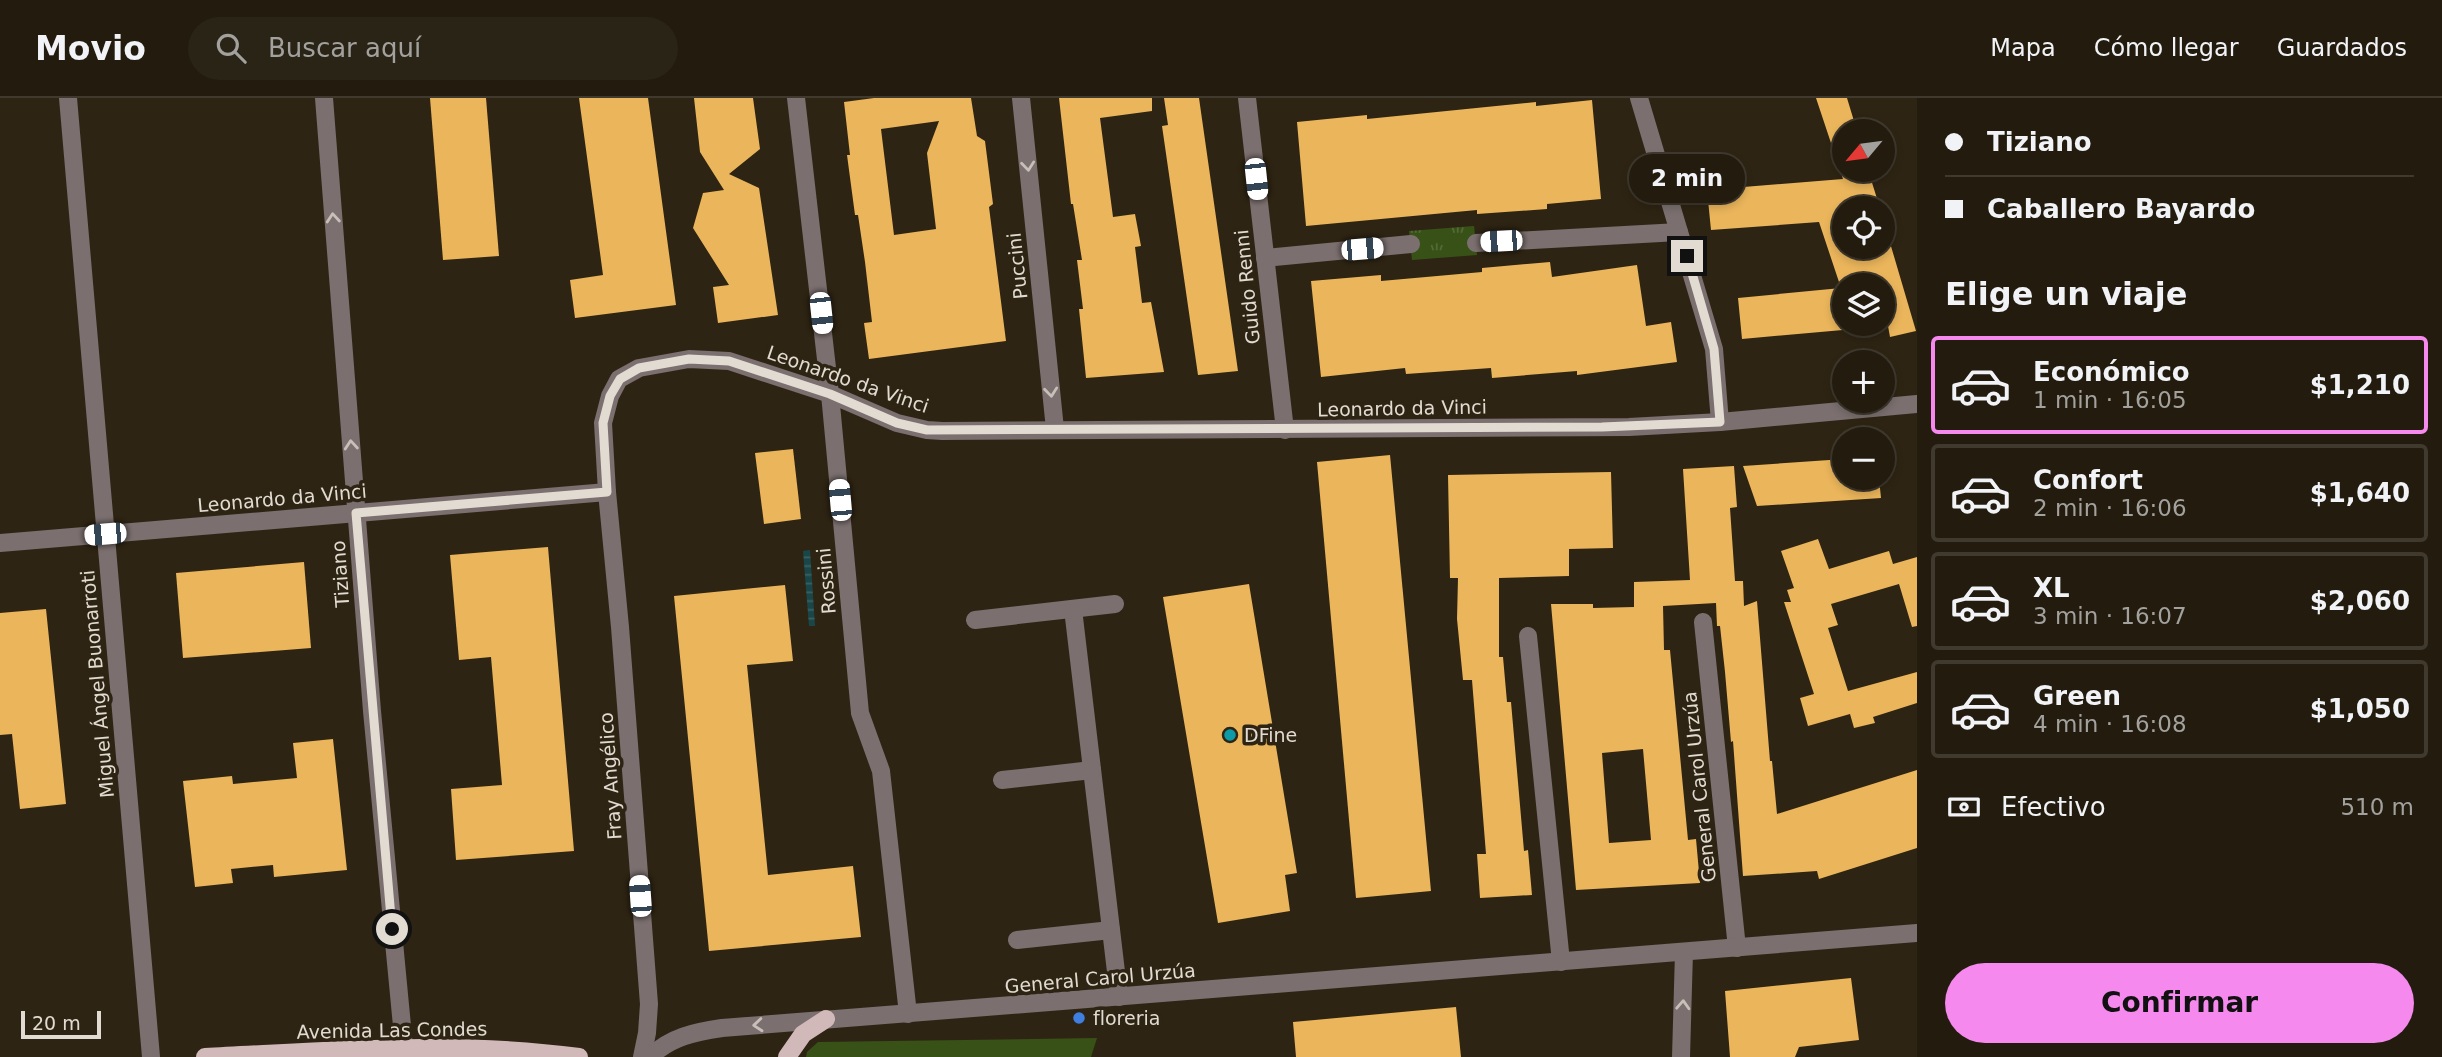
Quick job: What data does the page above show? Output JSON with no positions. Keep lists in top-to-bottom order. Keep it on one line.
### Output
{"streets":{"main road":["Avenida Las Condes"],"street":["Puccini","Guido Renni","Leonardo da Vinci","Tiziano","Rossini","Miguel Ángel Buonarroti","Fray Angélico","General Carol Urzúa"]},"crossings":[["Puccini","Leonardo da Vinci"],["Guido Renni","Leonardo da Vinci"],["Leonardo da Vinci","Tiziano"],["Leonardo da Vinci","Rossini"],["Leonardo da Vinci","Miguel Ángel Buonarroti"],["Leonardo da Vinci","Fray Angélico"],["Tiziano","Avenida Las Condes"],["Rossini","General Carol Urzúa"]],"one_way":["Puccini","Tiziano"],"places":["DFine","floreria"],"scale_bar":"20 m","north":"bottom left","page":{"header":"Movio","search":"Buscar aquí","nav":["Mapa","Cómo llegar","Guardados"],"banner":["Tiziano","Caballero Bayardo"],"map_buttons":["+","−"],"bubble":"2 min","heading":"Elige un viaje","list":[{"name":"Económico","note":"1 min · 16:05","value":"$1,210"},{"name":"Confort","note":"2 min · 16:06","value":"$1,640"},{"name":"XL","note":"3 min · 16:07","value":"$2,060"},{"name":"Green","note":"4 min · 16:08","value":"$1,050"}],"pay":["Efectivo","510 m"],"buttons":"Confirmar","scale":"20 m"}}
